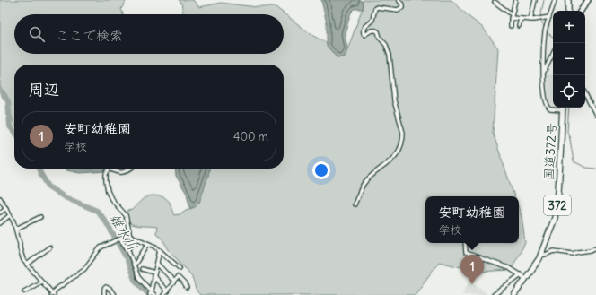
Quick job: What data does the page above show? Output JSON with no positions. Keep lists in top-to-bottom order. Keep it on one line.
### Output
{"streets":{"highway":["国道372号","372"]},"water":["雑水川"],"page":{"map_buttons":["+","−"],"search":"ここで検索","heading":"周辺","list":[{"mark":"1","name":"安町幼稚園","note":"学校","value":"400 m"}],"popup":["安町幼稚園","学校"],"pins":"1"}}
